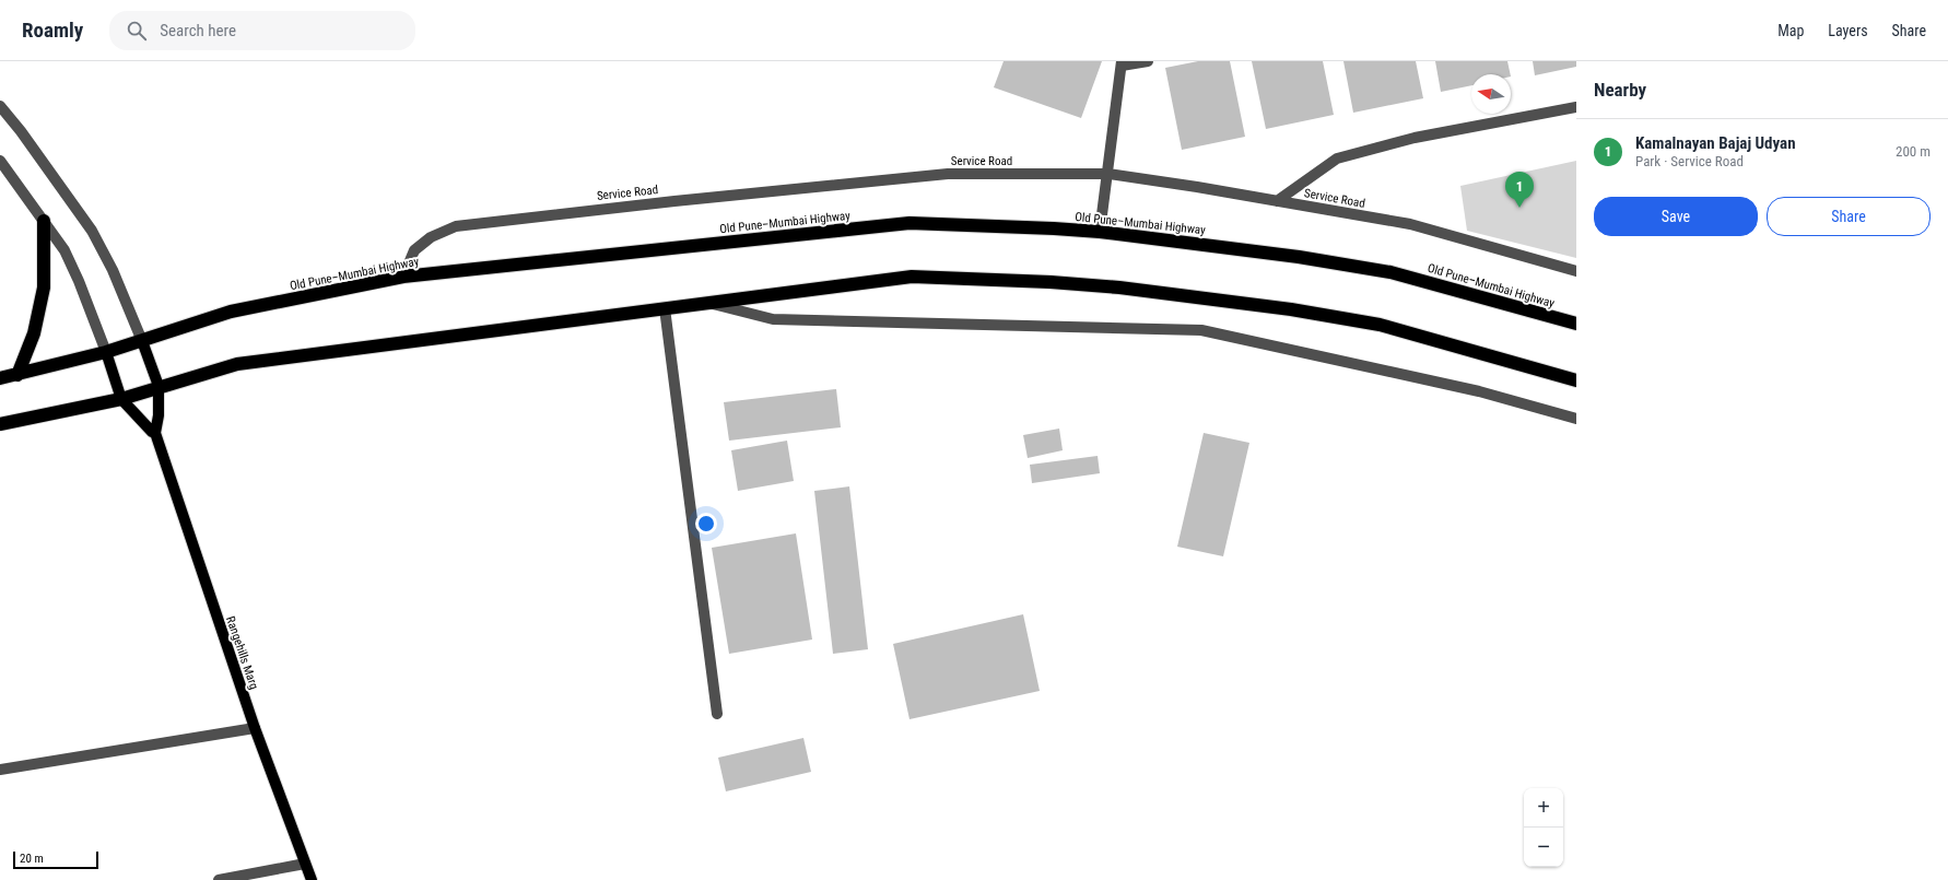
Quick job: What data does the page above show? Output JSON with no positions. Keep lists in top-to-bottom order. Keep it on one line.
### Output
{"streets":{"highway":["Old Pune–Mumbai Highway"],"main road":["Rangehills Marg"],"street":["Service Road"]},"crossings":[["Service Road","Old Pune–Mumbai Highway"]],"scale_bar":"20 m","north":"left","page":{"header":"Roamly","search":"Search here","nav":["Map","Layers","Share"],"heading":"Nearby","list":[{"mark":"1","name":"Kamalnayan Bajaj Udyan","note":"Park · Service Road","value":"200 m"}],"pins":"1","buttons":["Save","Share"],"map_buttons":["+","−"],"scale":"20 m"}}
